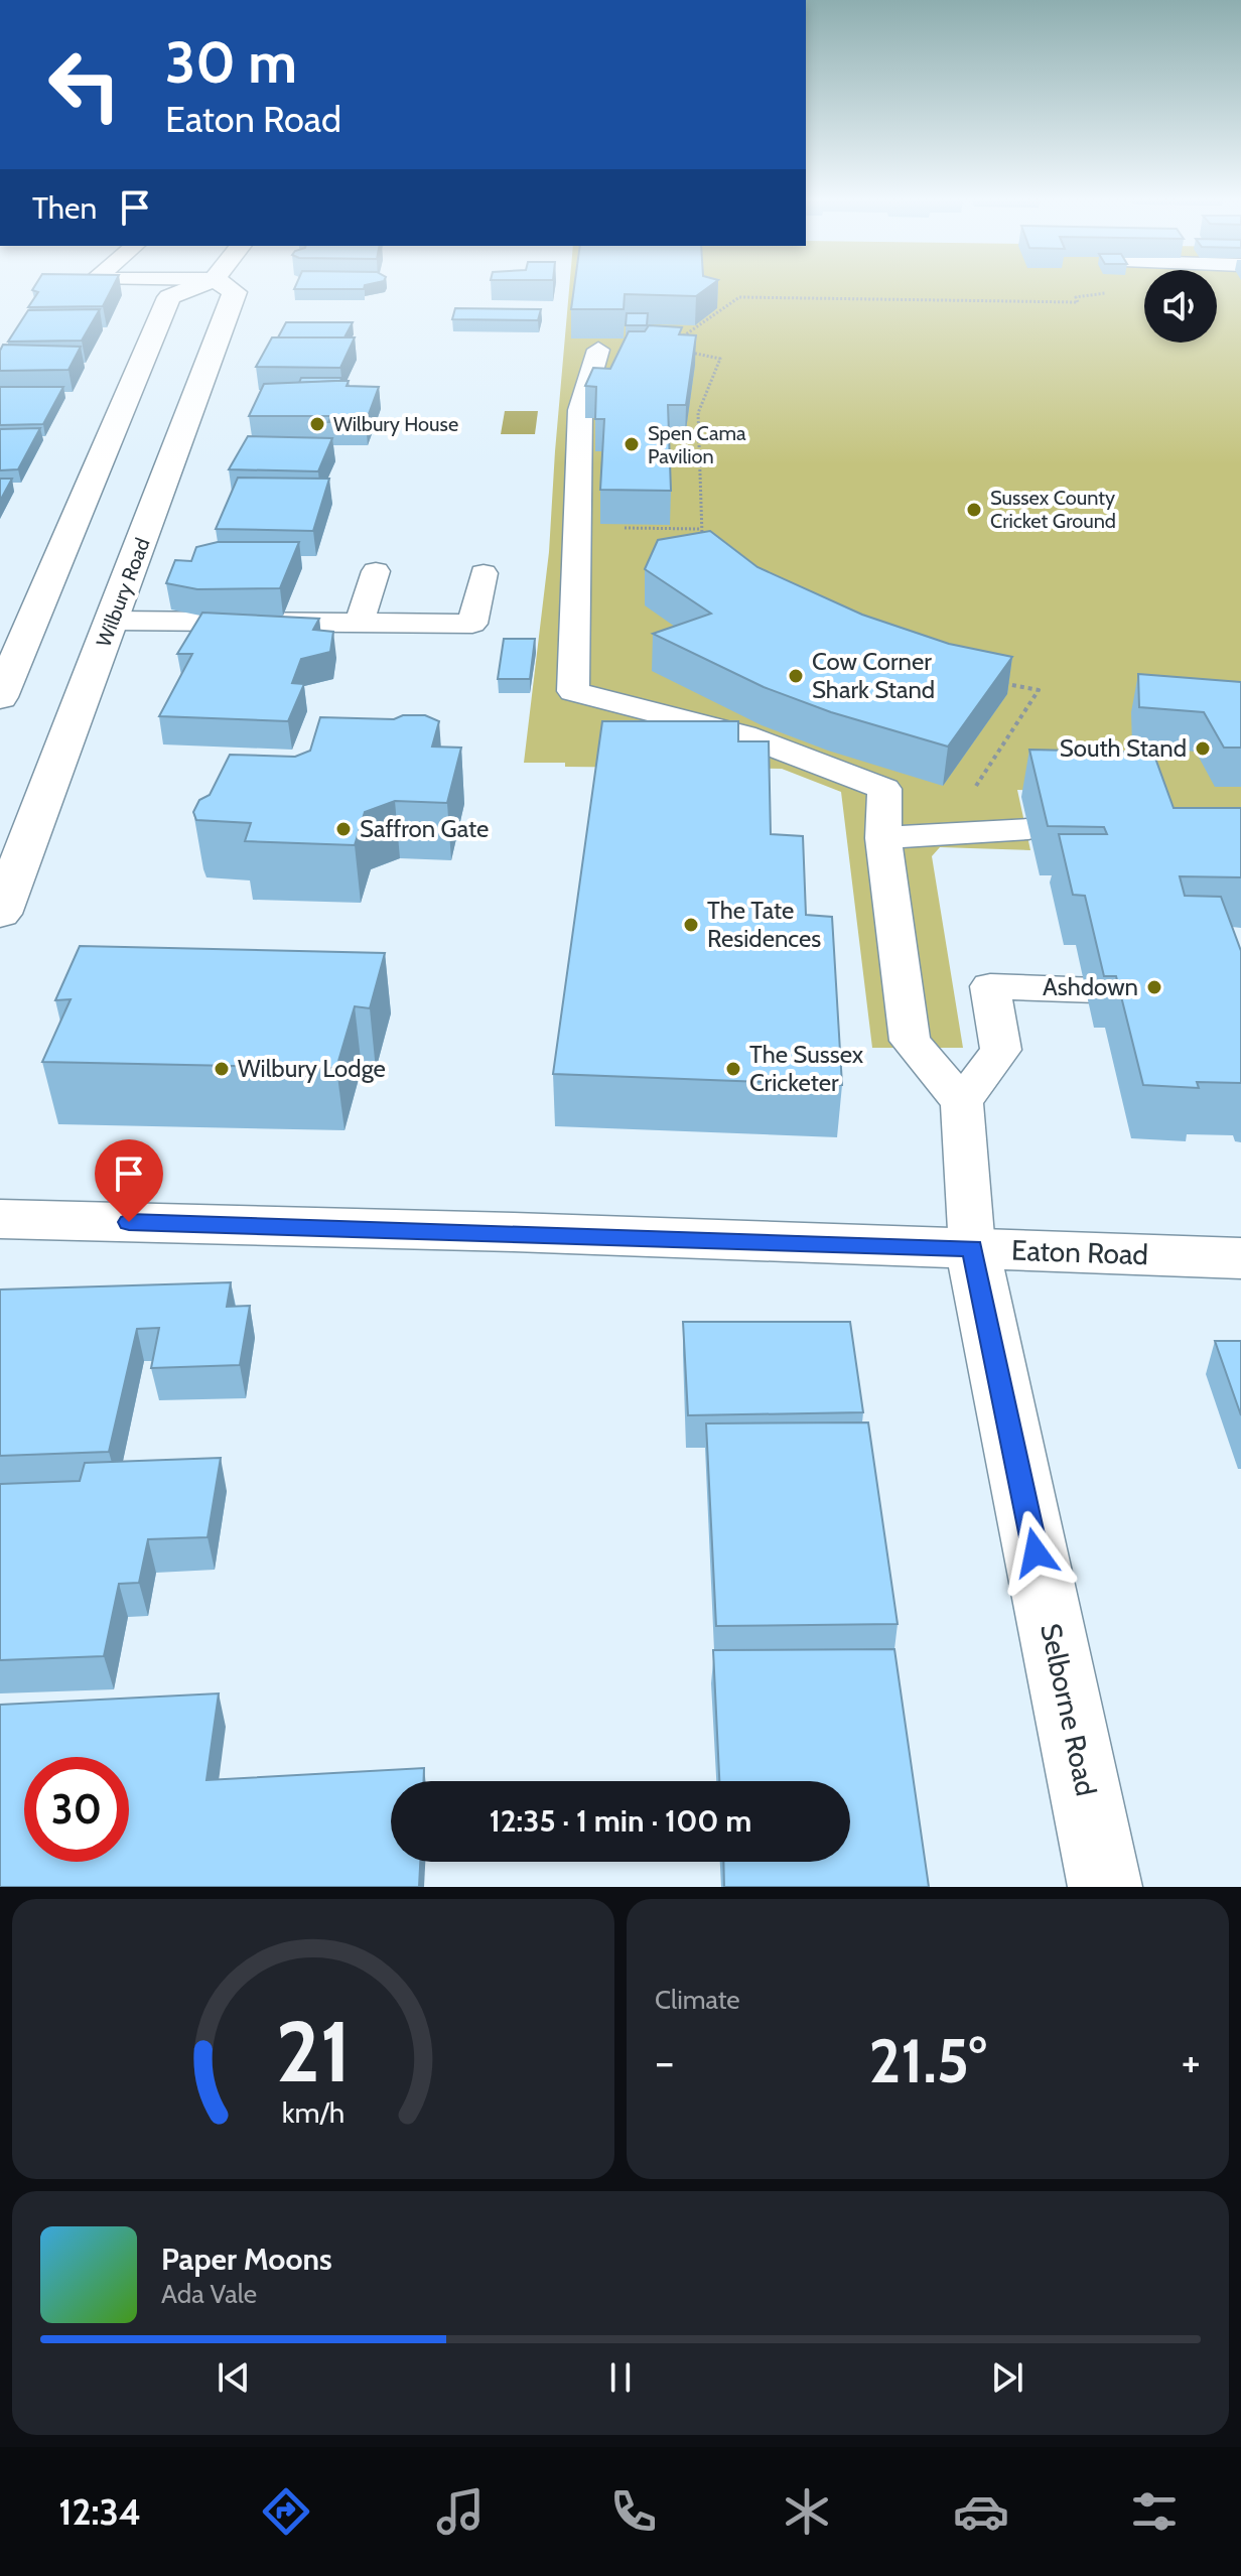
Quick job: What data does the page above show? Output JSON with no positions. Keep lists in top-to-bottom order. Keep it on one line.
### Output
{"streets":{"street":["Wilbury Road","Eaton Road","Selborne Road"]},"crossings":[["Eaton Road","Selborne Road"]],"places":["Wilbury House","Spen Cama Pavilion","Sussex County Cricket Ground","Cow Corner Shark Stand","South Stand","Saffron Gate","The Tate Residences","Ashdown","Wilbury Lodge","The Sussex Cricketer"],"page":{"turn":["30 m","Eaton Road"],"then":"Then","limit":"30","trip":"12:35 · 1 min · 100 m","tile":"Climate","heat":["−","21.5°","+"],"song":["Paper Moons","Ada Vale"],"tabs":"12:34","gauge":["21","km/h"]}}
